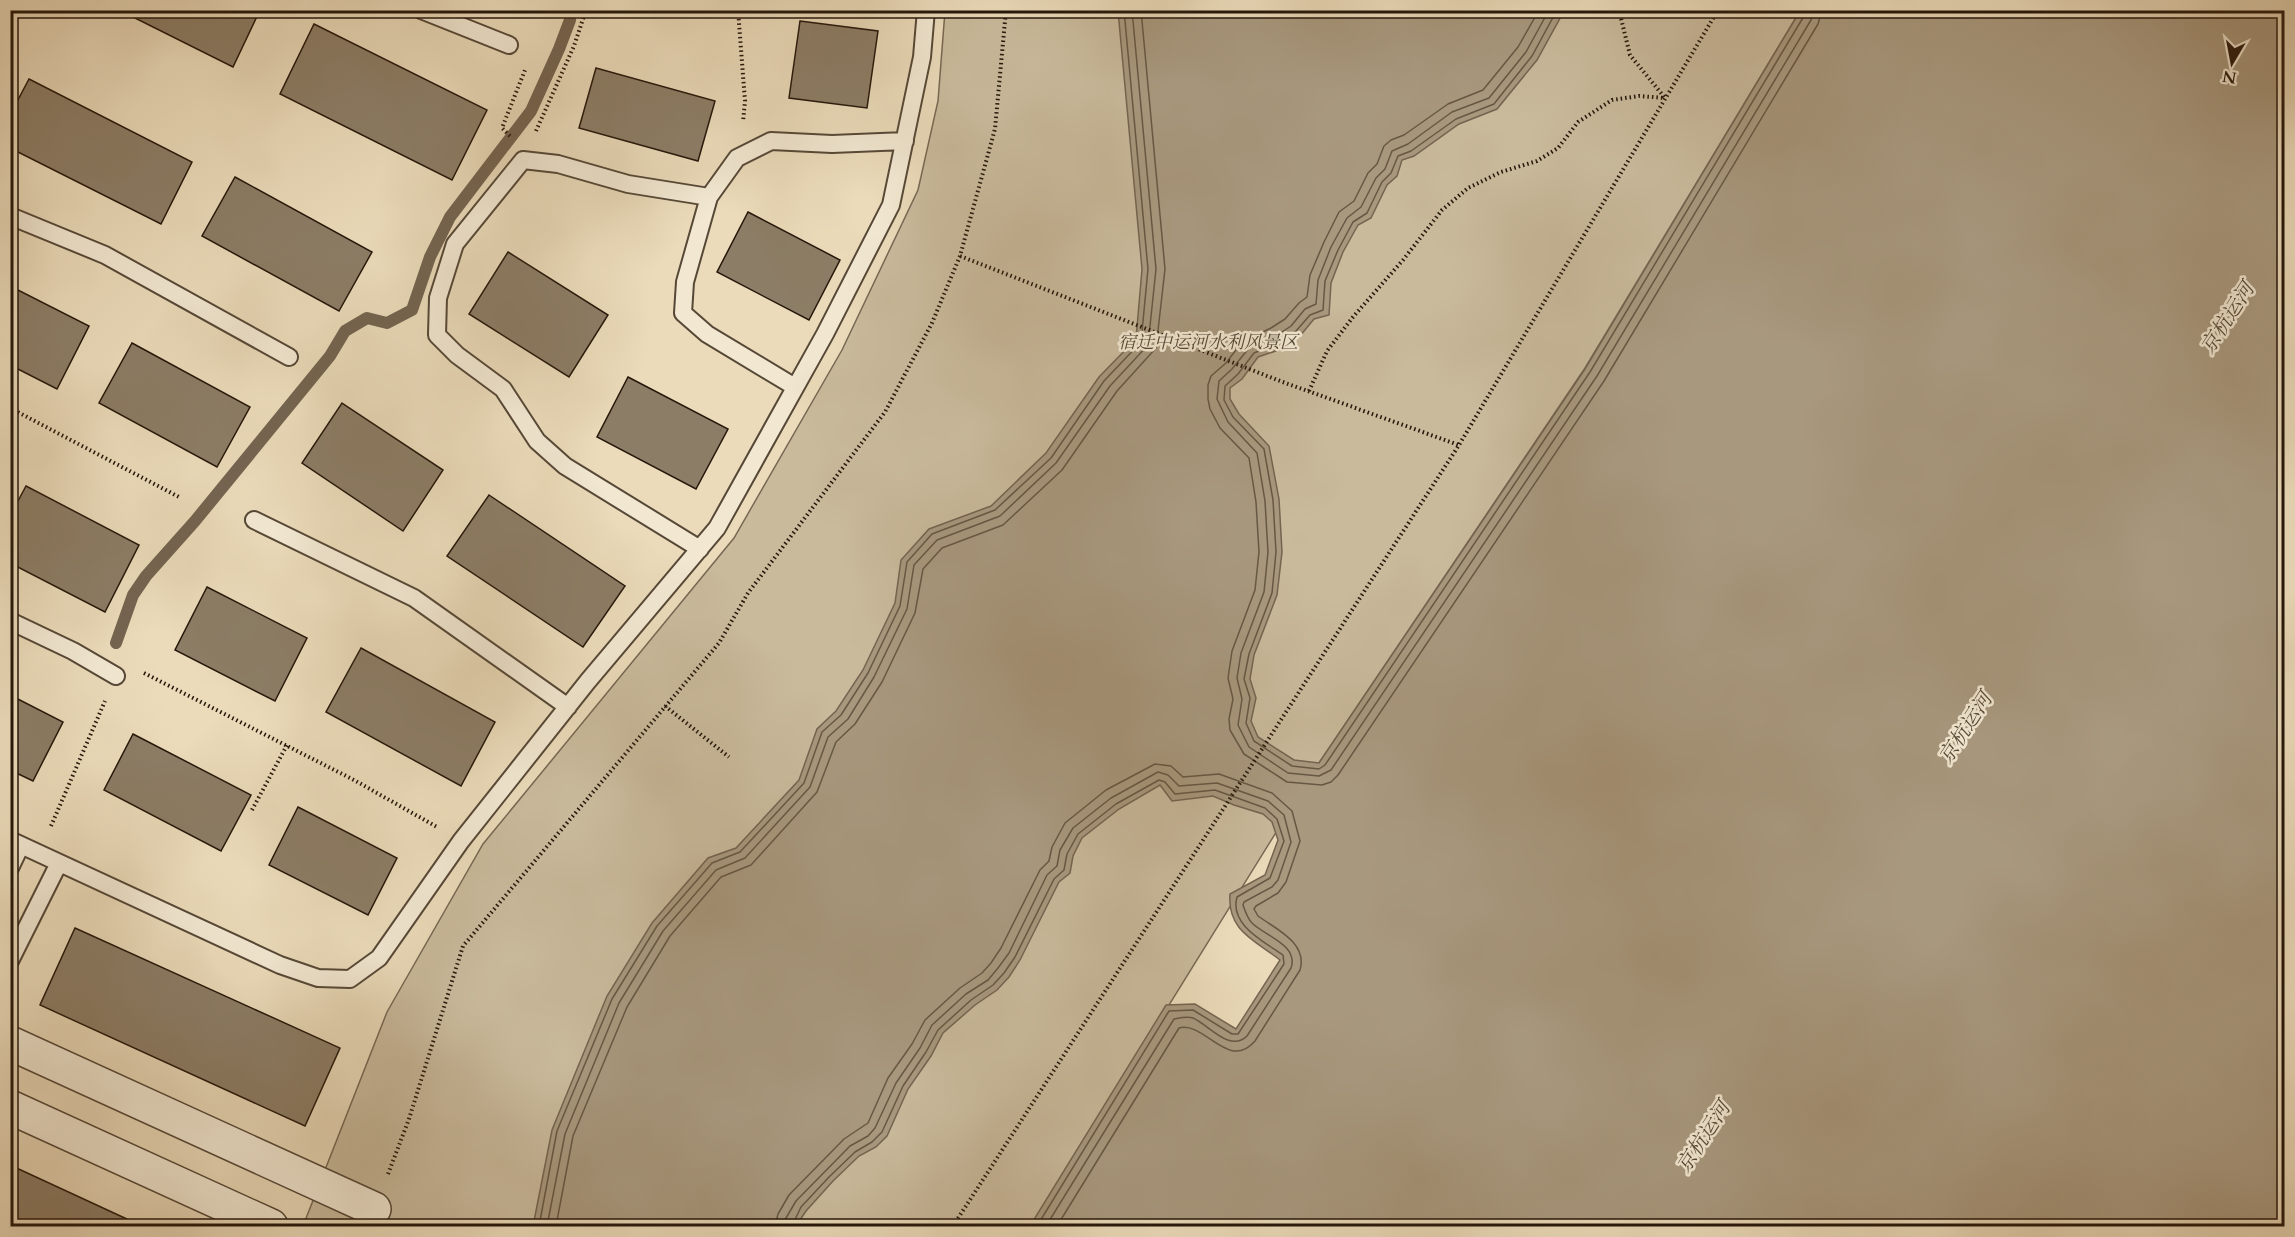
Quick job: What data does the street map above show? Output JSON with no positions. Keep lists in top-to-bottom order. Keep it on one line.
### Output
{"water":["京杭运河"],"parks":["宿迁中运河水利风景区"],"north":"bottom"}
